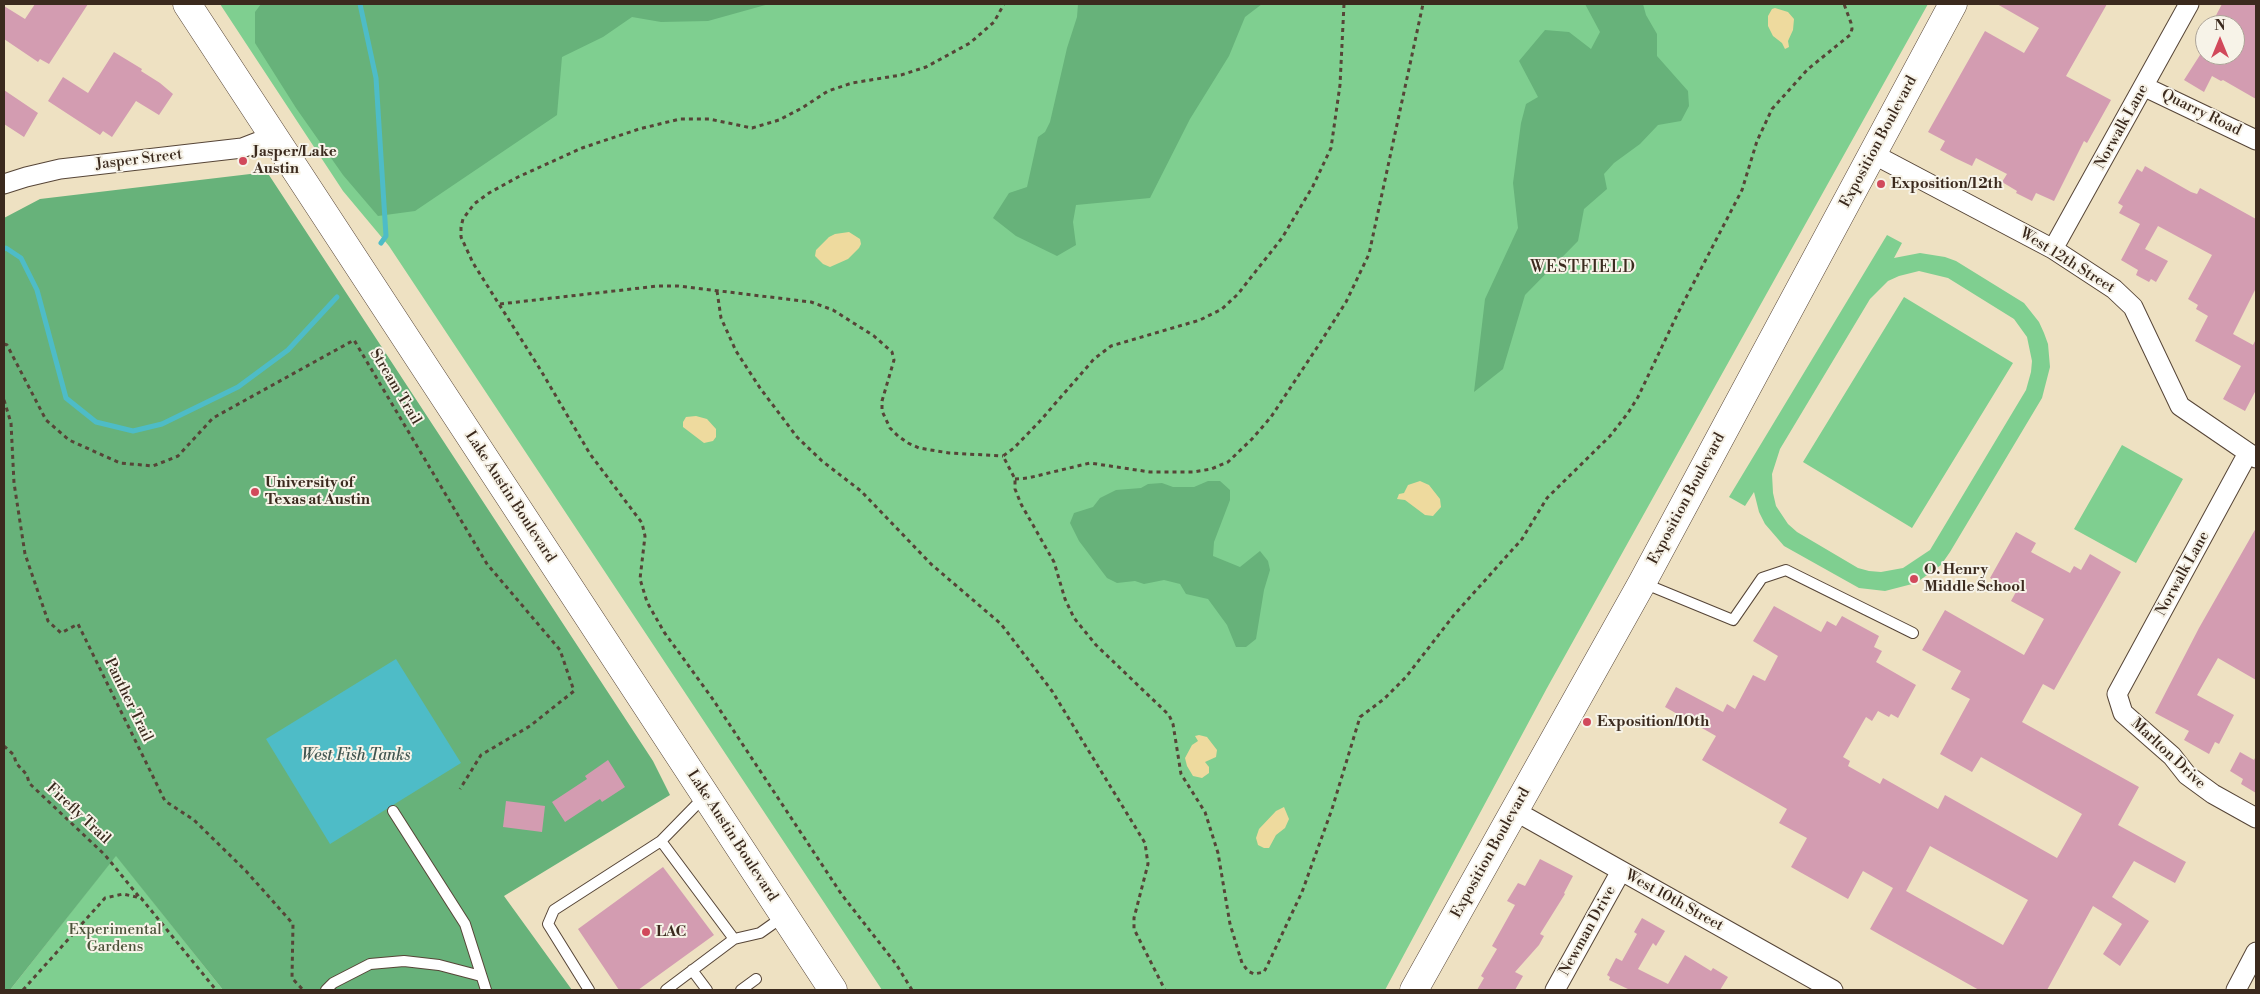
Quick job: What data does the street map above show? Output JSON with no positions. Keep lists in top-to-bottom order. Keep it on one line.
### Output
{"streets":{"street":["Quarry Road","Norwalk Lane","Exposition Boulevard","Jasper Street","West 12th Street","Lake Austin Boulevard","Marlton Drive","West 10th Street","Newman Drive"],"path":["Stream Trail","Panther Trail","Firefly Trail"]},"crossings":[["Quarry Road","Norwalk Lane"],["Norwalk Lane","West 12th Street"],["Norwalk Lane","Marlton Drive"],["Exposition Boulevard","West 12th Street"],["Exposition Boulevard","West 10th Street"],["Jasper Street","Lake Austin Boulevard"],["West 10th Street","Newman Drive"]],"districts":["WESTFIELD"],"water":["West Fish Tanks"],"parks":["Experimental Gardens"],"places":["Jasper/Lake Austin","Exposition/12th","University of Texas at Austin","O. Henry Middle School","Exposition/10th","LAC"],"north":"top"}
